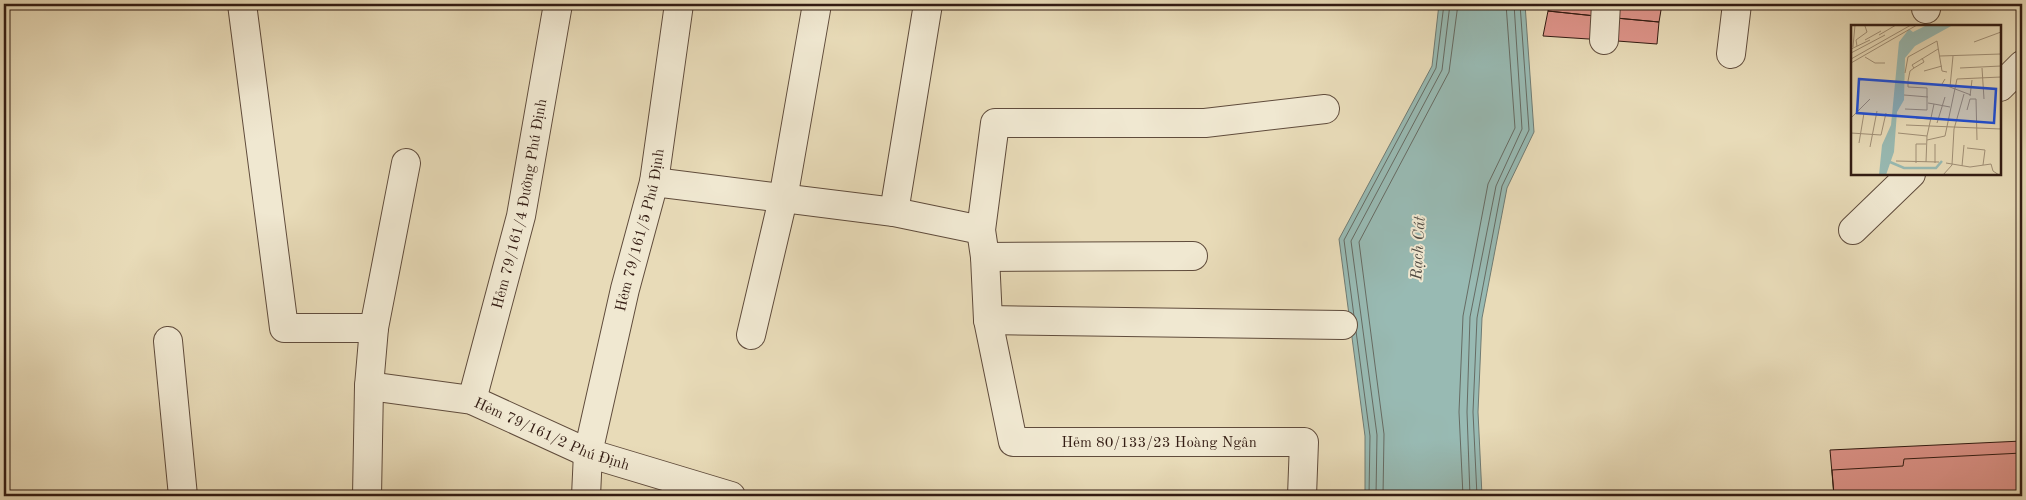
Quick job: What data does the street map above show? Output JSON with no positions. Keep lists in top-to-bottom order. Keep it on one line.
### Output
{"streets":{"street":["Hẻm 79/161/4 Đường Phú Định","Hẻm 79/161/5 Phú Định","Hẻm 79/161/2 Phú Định","Hẻm 80/133/23 Hoàng Ngân"]},"crossings":[["Hẻm 79/161/4 Đường Phú Định","Hẻm 79/161/2 Phú Định"],["Hẻm 79/161/5 Phú Định","Hẻm 79/161/2 Phú Định"]],"water":["Rạch Cát"]}
